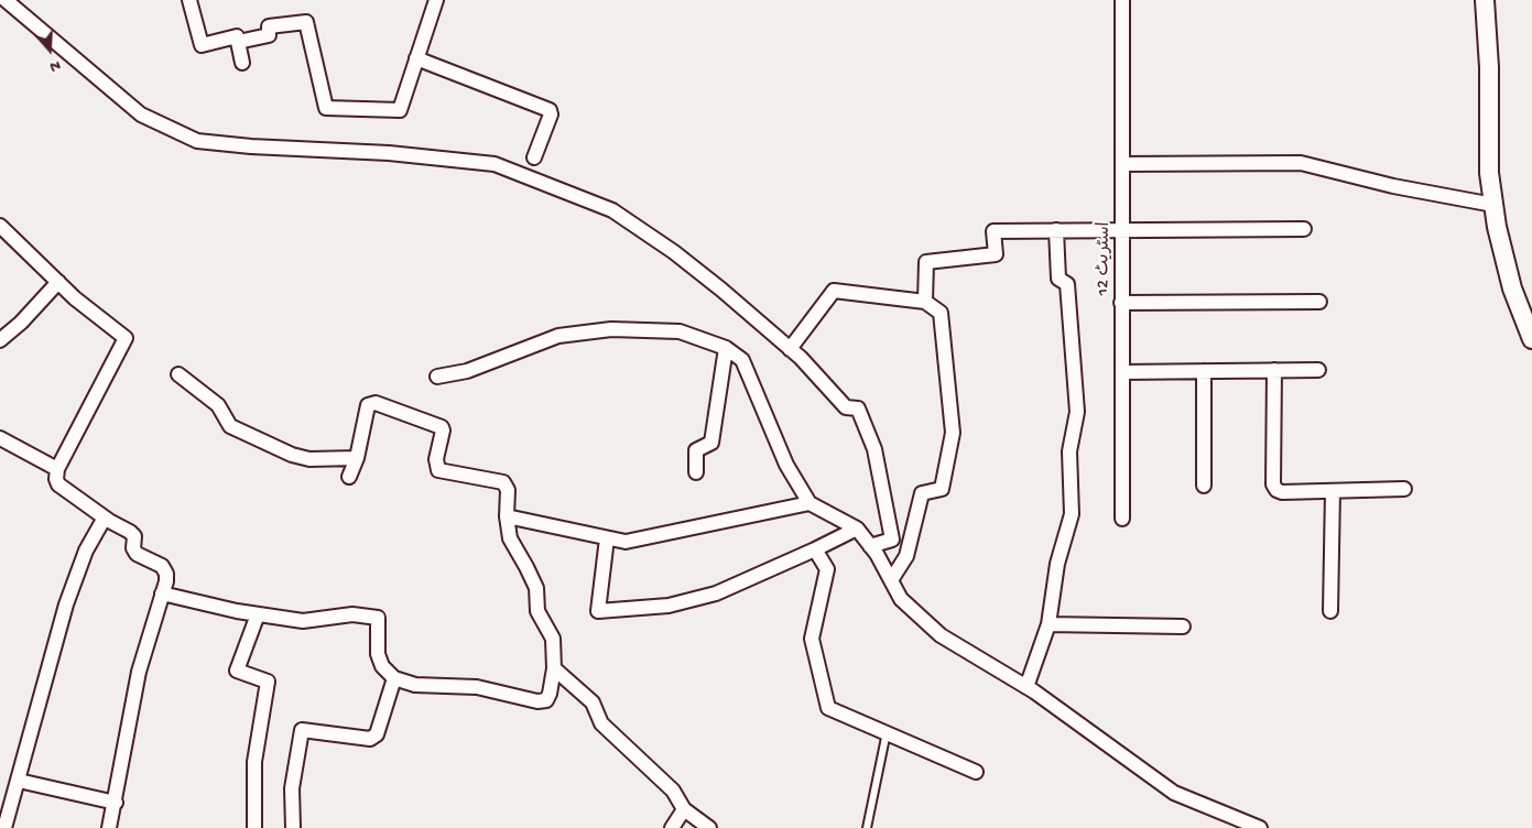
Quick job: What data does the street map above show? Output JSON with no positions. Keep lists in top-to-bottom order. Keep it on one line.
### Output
{"streets":{"street":["اسٹریٹ 12"]},"north":"bottom"}
